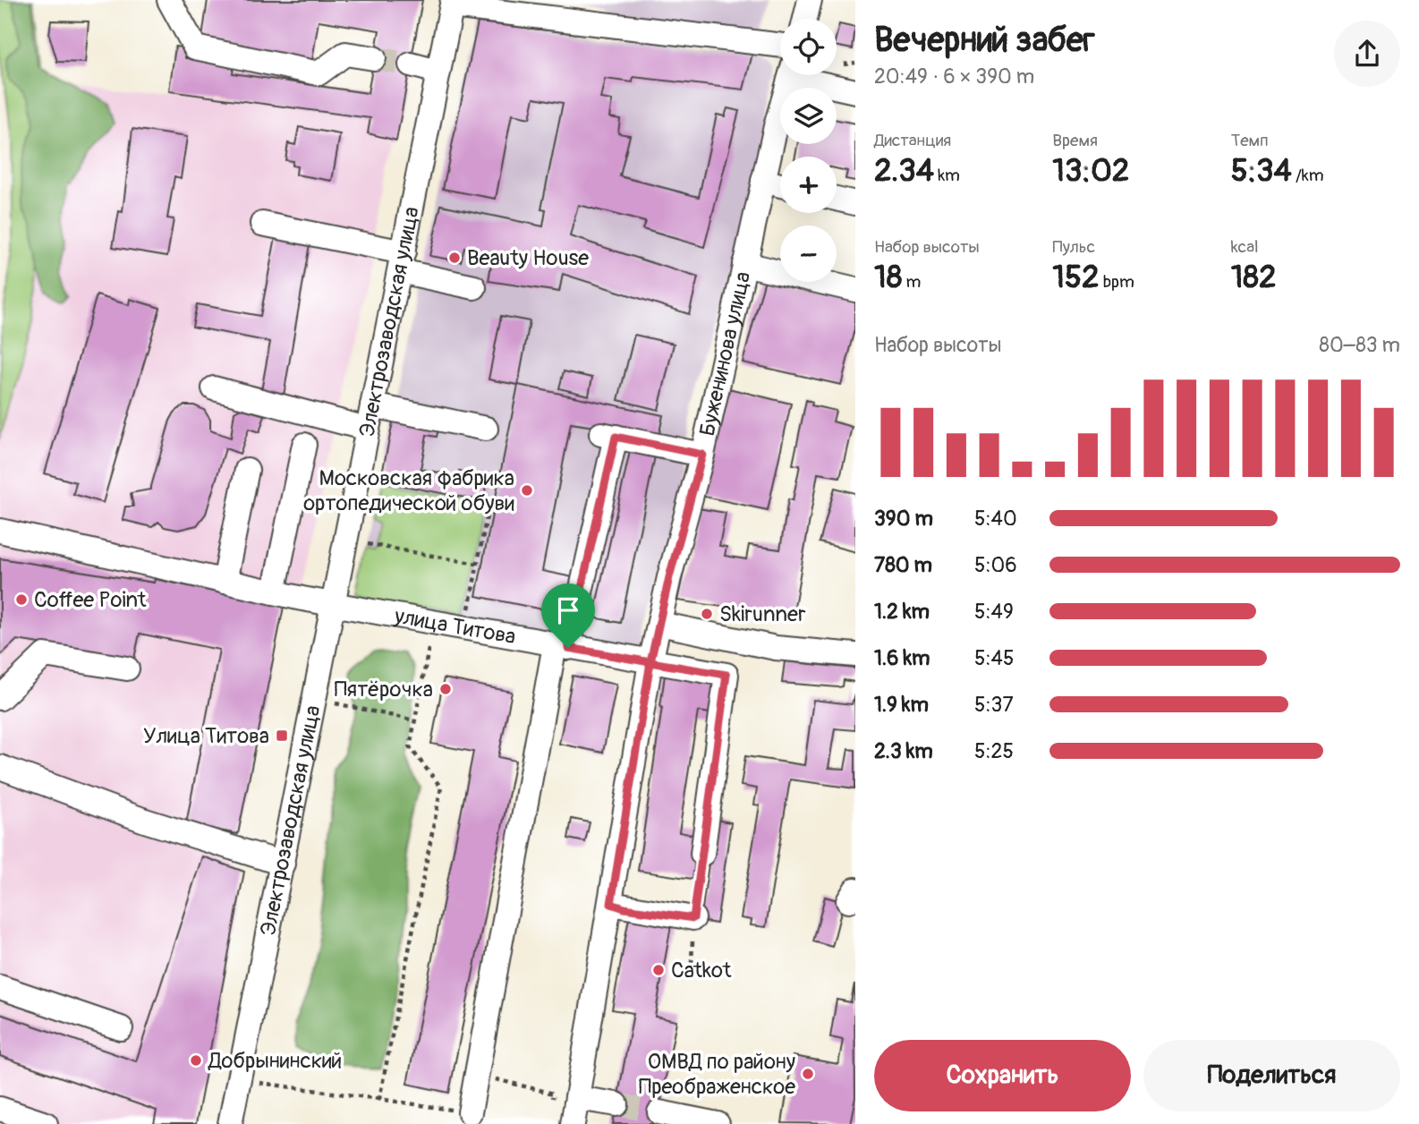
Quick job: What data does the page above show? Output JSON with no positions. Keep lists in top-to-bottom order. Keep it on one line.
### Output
{"streets":{"street":["Электрозаводская улица","Буженинова улица","улица Титова"]},"crossings":[["Электрозаводская улица","улица Титова"],["Буженинова улица","улица Титова"]],"places":{"other":["Beauty House","Московская фабрика ортопедической обуви","Coffee Point","Skirunner","Пятёрочка","Catkot","Добрынинский","ОМВД по району Преображенское"],"transit":["Улица Титова"]},"page":{"heading":["Вечерний забег","20:49 · 6 × 390 m"],"map_buttons":["+","−"],"stats":[["Дистанция","2.34 km"],["Время","13:02"],["Темп","5:34 /km"],["Набор высоты","18 m"],["Пульс","152 bpm"],["kcal","182"]],"chart":["Набор высоты","80–83 m"],"list":[{"name":"390 m","note":"5:40"},{"name":"780 m","note":"5:06"},{"name":"1.2 km","note":"5:49"},{"name":"1.6 km","note":"5:45"},{"name":"1.9 km","note":"5:37"},{"name":"2.3 km","note":"5:25"}],"buttons":["Сохранить","Поделиться"]}}
